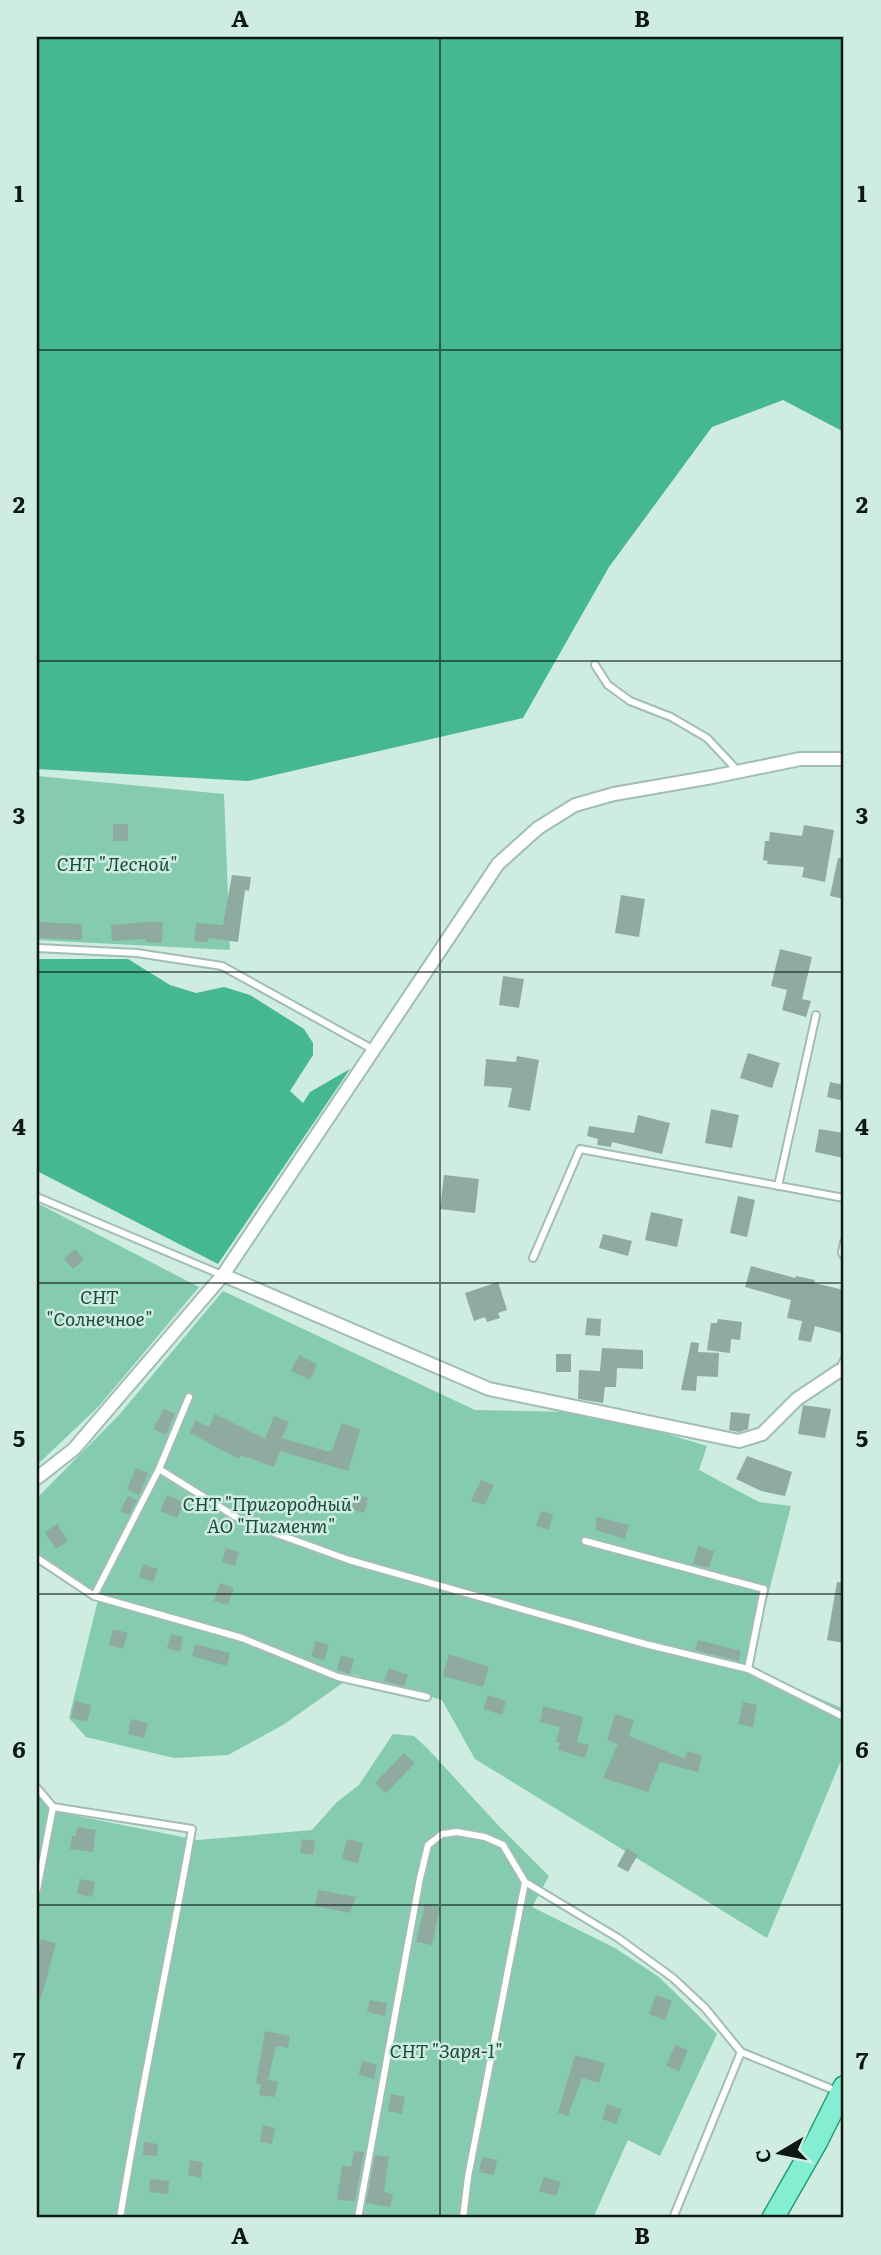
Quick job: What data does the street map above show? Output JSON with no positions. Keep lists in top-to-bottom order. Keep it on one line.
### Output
{"parks":["СНТ \"Лесной\"","СНТ \"Солнечное\"","СНТ \"Пригородный\" АО \"Пигмент\"","СНТ \"Заря-1\""],"north":"left","grid":{"columns":["A","B"],"rows":["1","2","3","4","5","6","7"]}}
